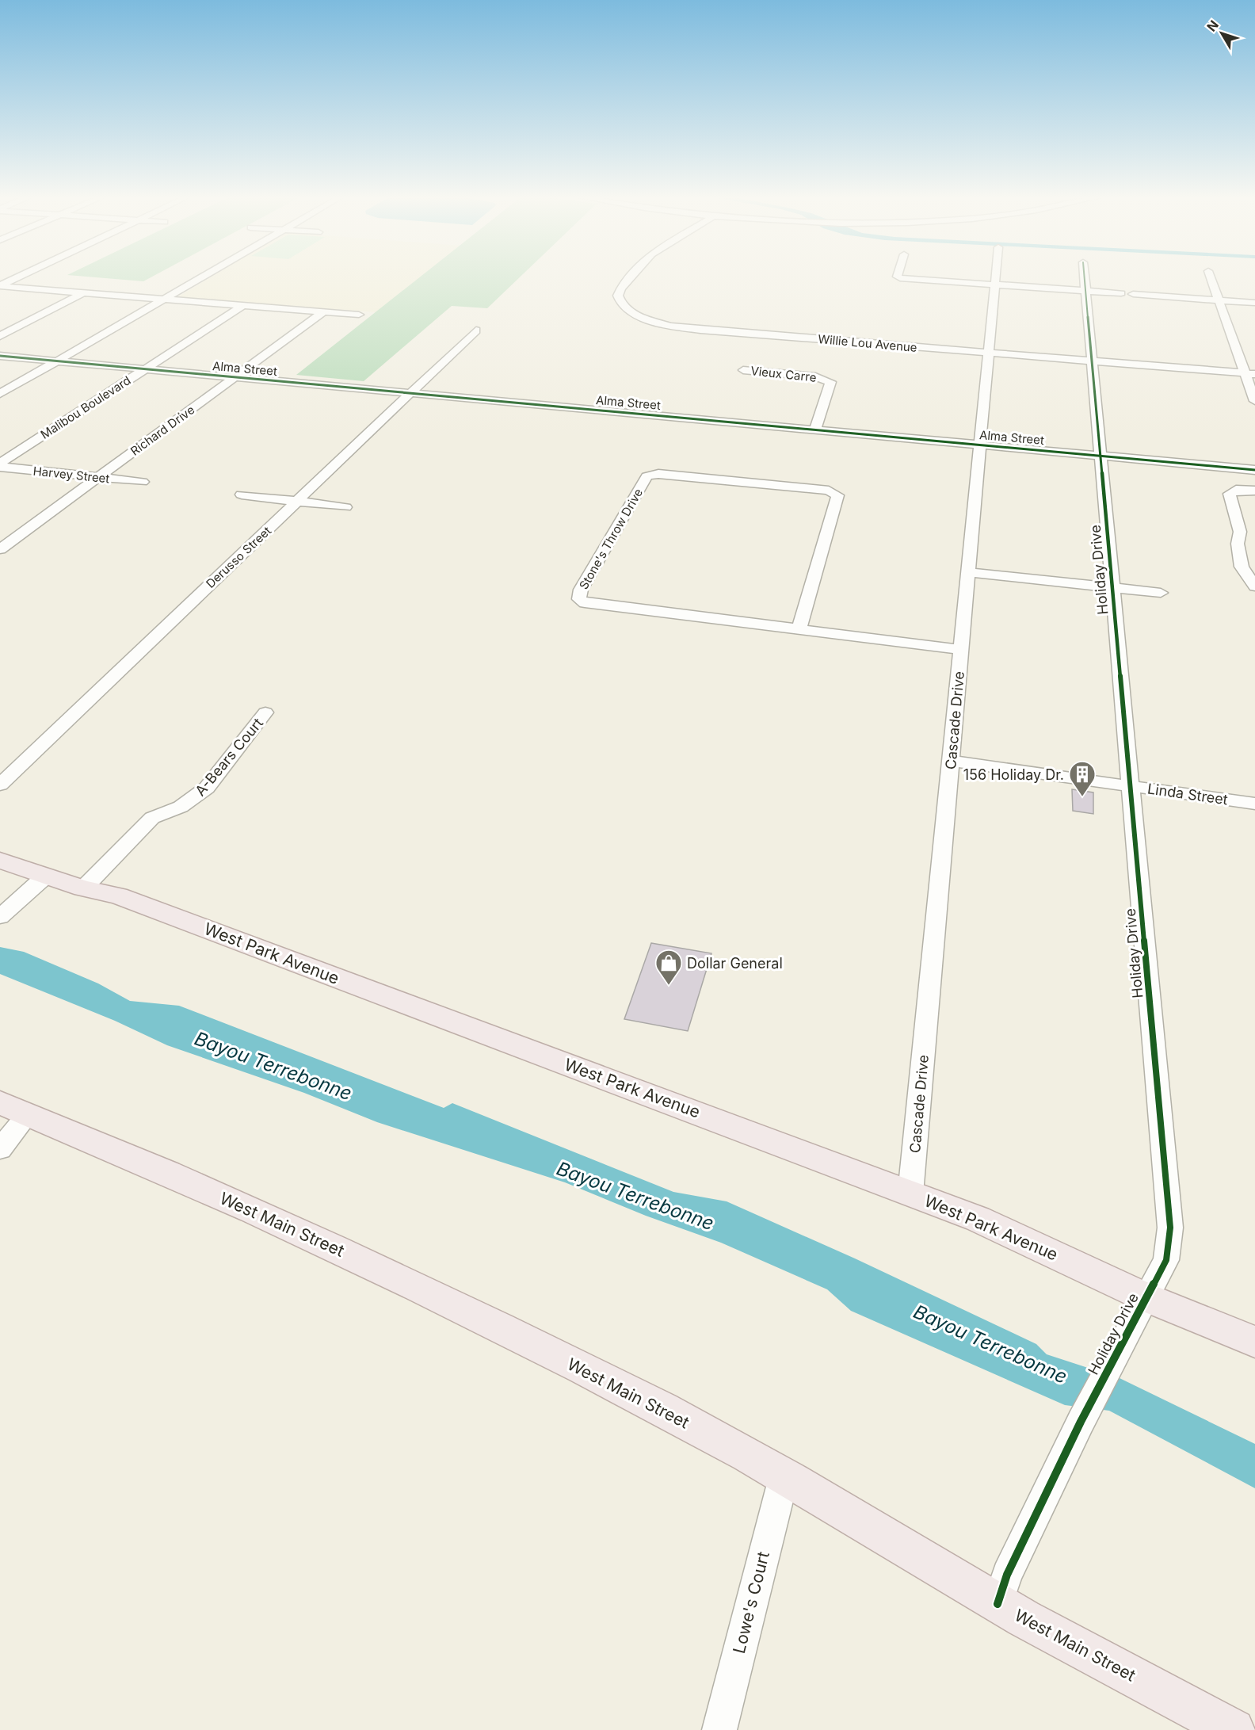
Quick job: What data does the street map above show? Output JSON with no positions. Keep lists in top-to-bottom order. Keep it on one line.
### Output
{"streets":{"main road":["West Park Avenue","West Main Street"],"street":["Willie Lou Avenue","Alma Street","Vieux Carre","Malibou Boulevard","Richard Drive","Harvey Street","Stone's Throw Drive","Derusso Street","Holiday Drive","Cascade Drive","A-Bears Court","Linda Street","Lowe's Court"]},"crossings":[["Willie Lou Avenue","Holiday Drive"],["Willie Lou Avenue","Cascade Drive"],["Alma Street","Vieux Carre"],["Alma Street","Malibou Boulevard"],["Alma Street","Richard Drive"],["Alma Street","Derusso Street"],["Alma Street","Holiday Drive"],["Alma Street","Cascade Drive"],["Malibou Boulevard","Harvey Street"],["Richard Drive","Harvey Street"],["Stone's Throw Drive","Cascade Drive"],["Holiday Drive","Linda Street"],["Holiday Drive","West Park Avenue"],["Holiday Drive","West Main Street"],["Cascade Drive","Linda Street"],["Cascade Drive","West Park Avenue"],["A-Bears Court","West Park Avenue"],["West Main Street","Lowe's Court"]],"water":["Bayou Terrebonne"],"places":{"building":["156 Holiday Dr."],"shop":["Dollar General"]},"north":"top left"}
